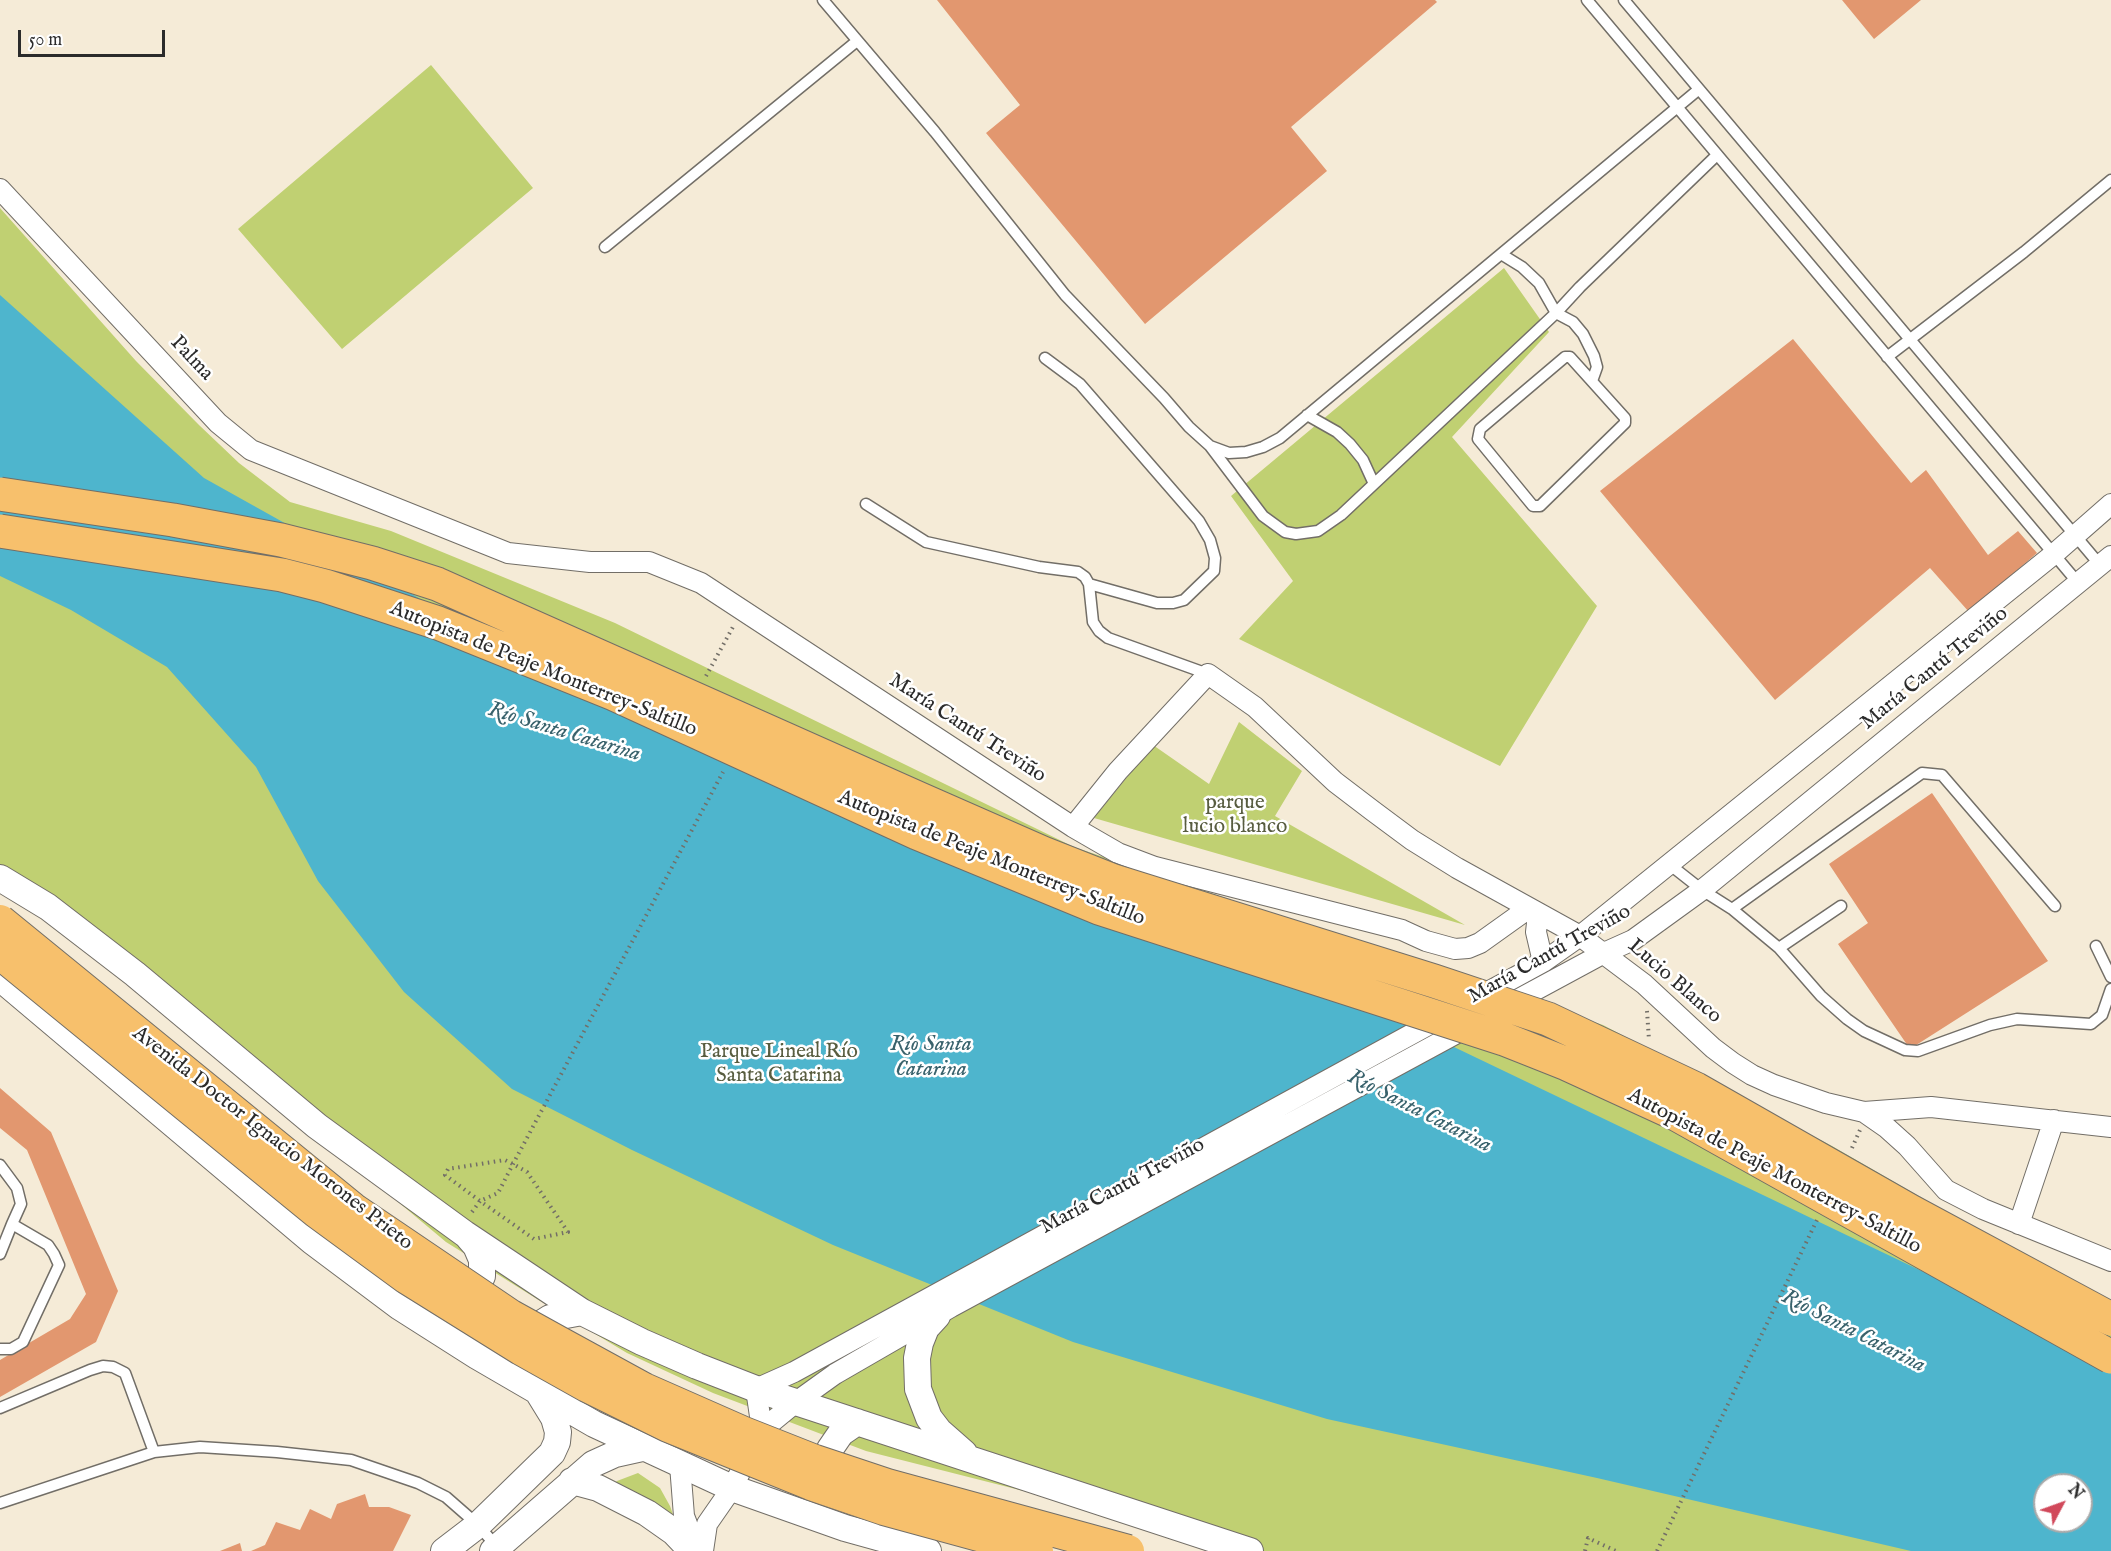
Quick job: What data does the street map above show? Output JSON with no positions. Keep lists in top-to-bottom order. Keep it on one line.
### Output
{"streets":{"highway":["Autopista de Peaje Monterrey-Saltillo"],"main road":["Avenida Doctor Ignacio Morones Prieto"],"street":["Palma","María Cantú Treviño","Lucio Blanco"]},"crossings":[["Palma","María Cantú Treviño"],["María Cantú Treviño","Lucio Blanco"]],"water":["Río Santa Catarina"],"parks":["parque lucio blanco","Parque Lineal Río Santa Catarina"],"scale_bar":"50 m","north":"top right"}
